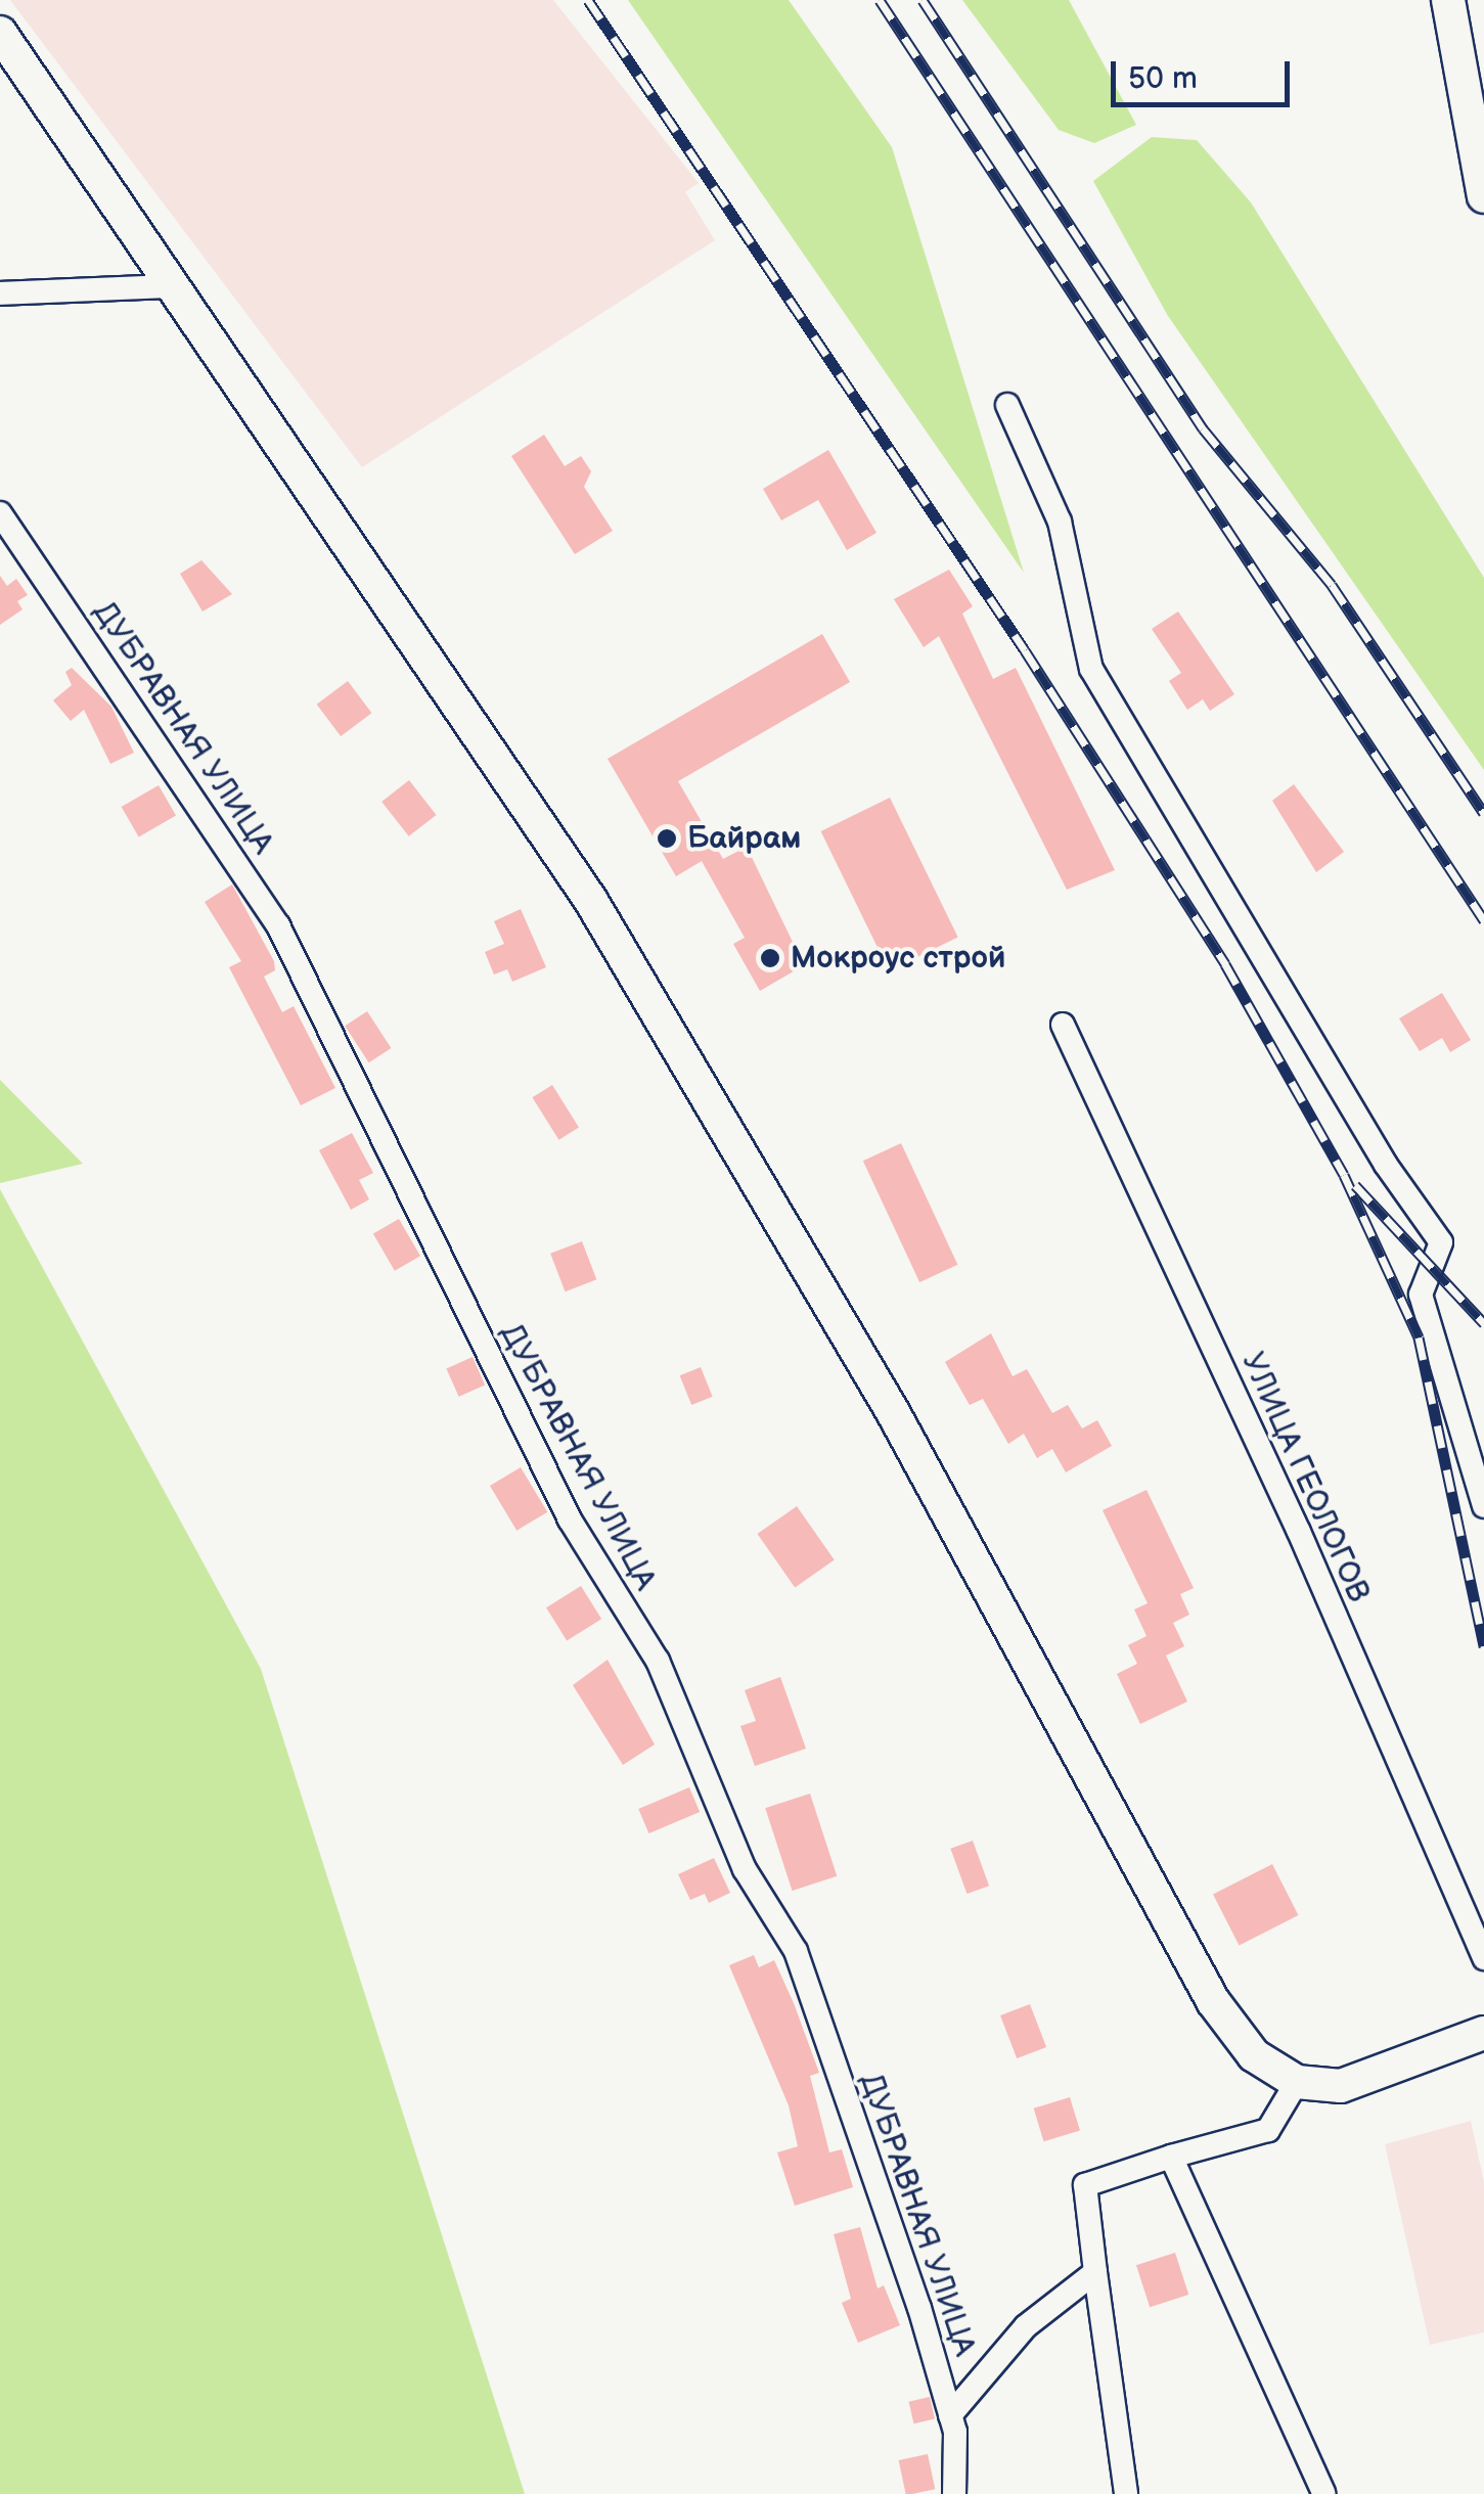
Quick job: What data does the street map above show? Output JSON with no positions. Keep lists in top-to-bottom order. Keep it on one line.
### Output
{"streets":{"street":["ДУБРАВНАЯ УЛИЦА","УЛИЦА ГЕОЛОГОВ"]},"places":["Байрам","Мокроус строй"],"scale_bar":"50 m"}
